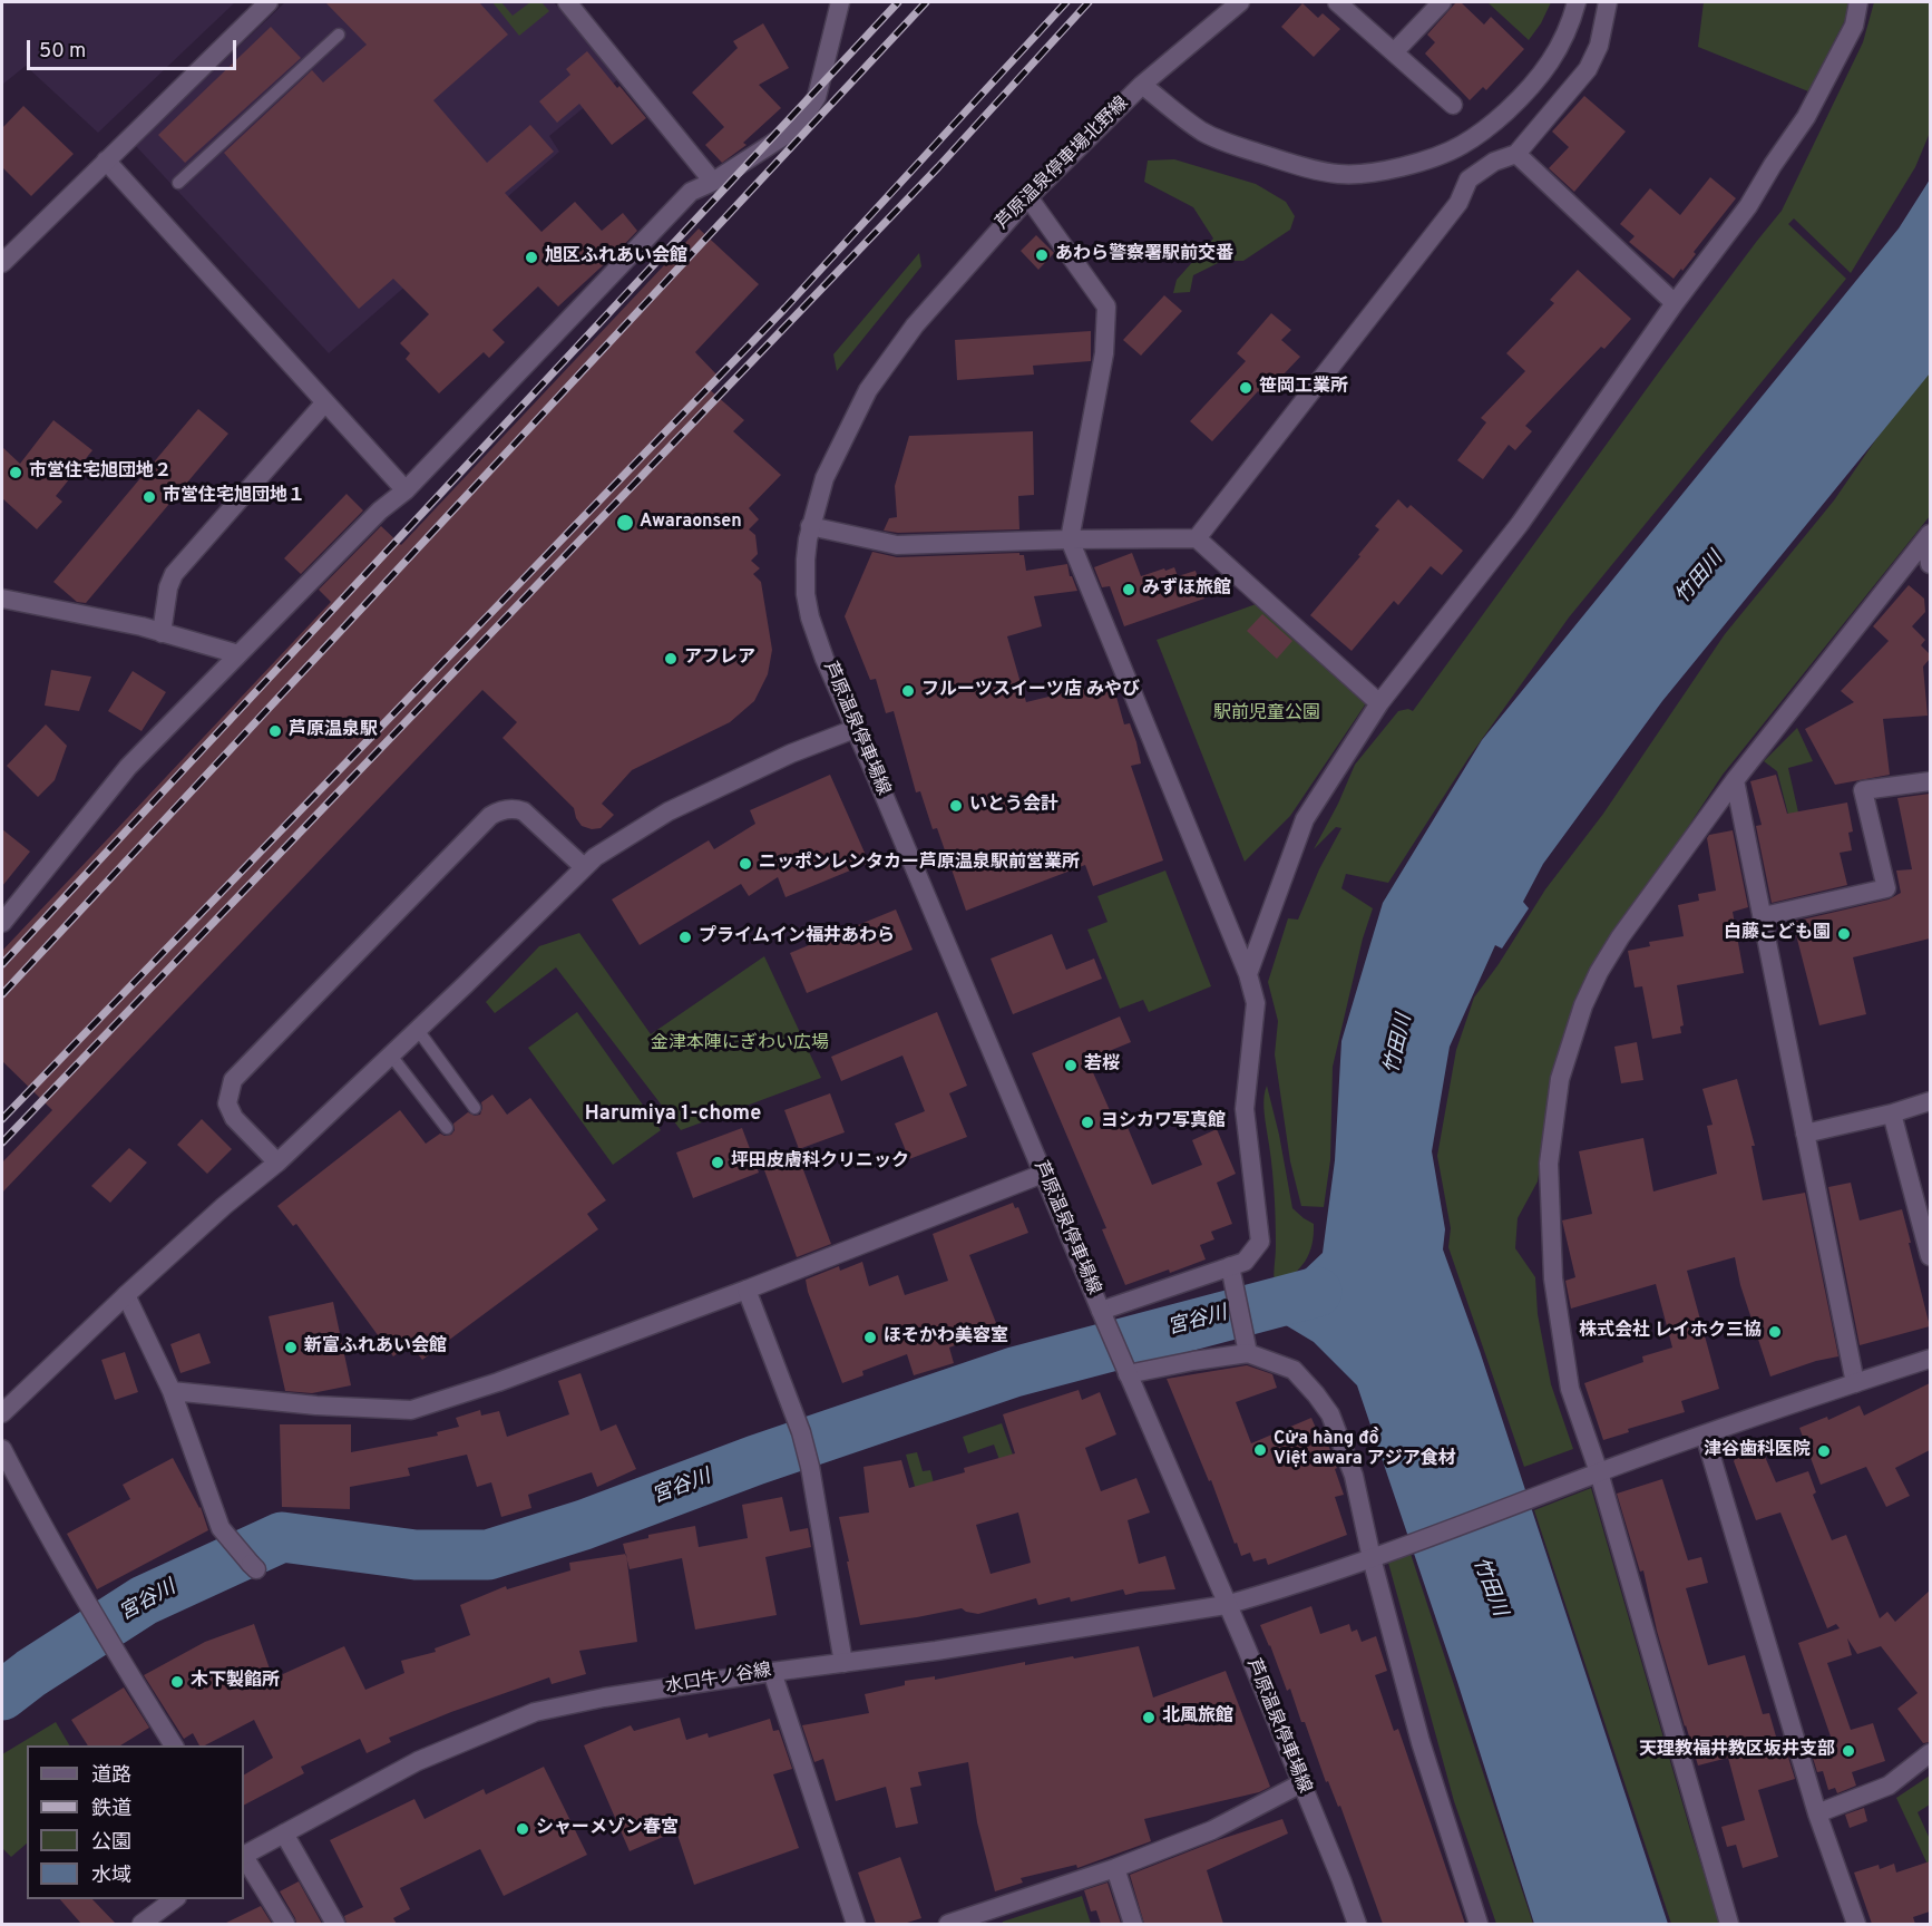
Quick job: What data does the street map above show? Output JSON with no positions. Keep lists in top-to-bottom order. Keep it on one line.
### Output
{"streets":{"street":["芦原温泉停車場北野線","芦原温泉停車場線","水口牛ノ谷線"]},"crossings":[["芦原温泉停車場北野線","芦原温泉停車場線"],["芦原温泉停車場線","水口牛ノ谷線"]],"districts":["Harumiya 1-chome"],"water":["竹田川","宮谷川"],"parks":["駅前児童公園","金津本陣にぎわい広場"],"places":["あわら警察署駅前交番","旭区ふれあい会館","笹岡工業所","市営住宅旭団地２","市営住宅旭団地１","Awaraonsen","みずほ旅館","アフレア","フルーツスイーツ店 みやび","芦原温泉駅","いとう会計","ニッポンレンタカー芦原温泉駅前営業所","白藤こども園","プライムイン福井あわら","若桜","ヨシカワ写真館","坪田皮膚科クリニック","株式会社 レイホク三協","ほそかわ美容室","新富ふれあい会館","Cửa hàng đồ Việt awara アジア食材","津谷歯科医院","木下製餡所","北風旅館","天理教福井教区坂井支部","シャーメゾン春宮"],"legend":["道路","鉄道","公園","水域"],"scale_bar":"50 m"}
